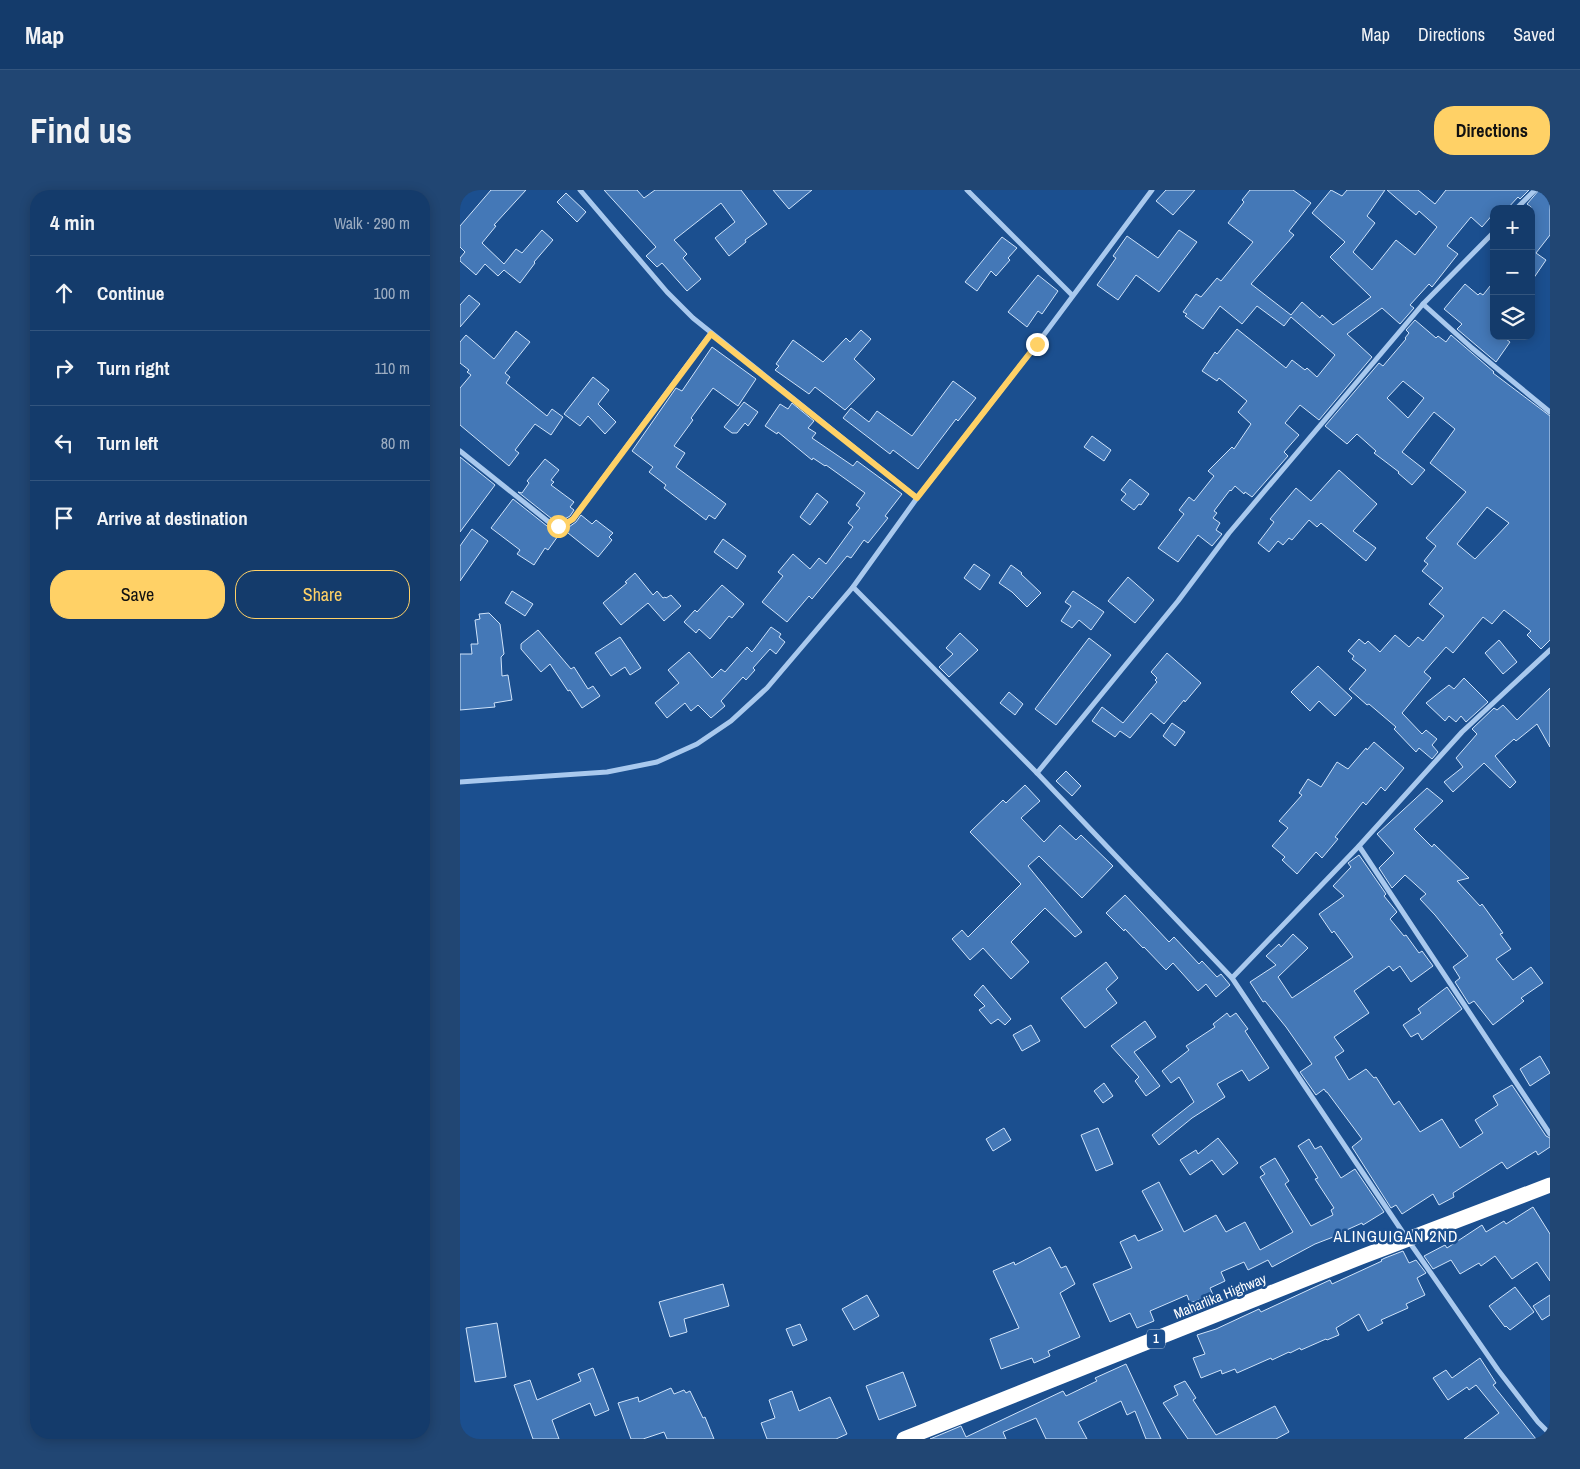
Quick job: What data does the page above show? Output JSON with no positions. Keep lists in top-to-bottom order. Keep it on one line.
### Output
{"streets":{"highway":["Maharlika Highway","1"]},"districts":["ALINGUIGAN 2ND"],"page":{"header":"Map","nav":["Map","Directions","Saved"],"buttons":["Directions",["Save","Share"]],"title":"Find us","heading":["4 min","Walk · 290 m"],"map_buttons":["+","−"],"list":[["Continue","100 m"],["Turn right","110 m"],["Turn left","80 m"],"Arrive at destination"]}}
